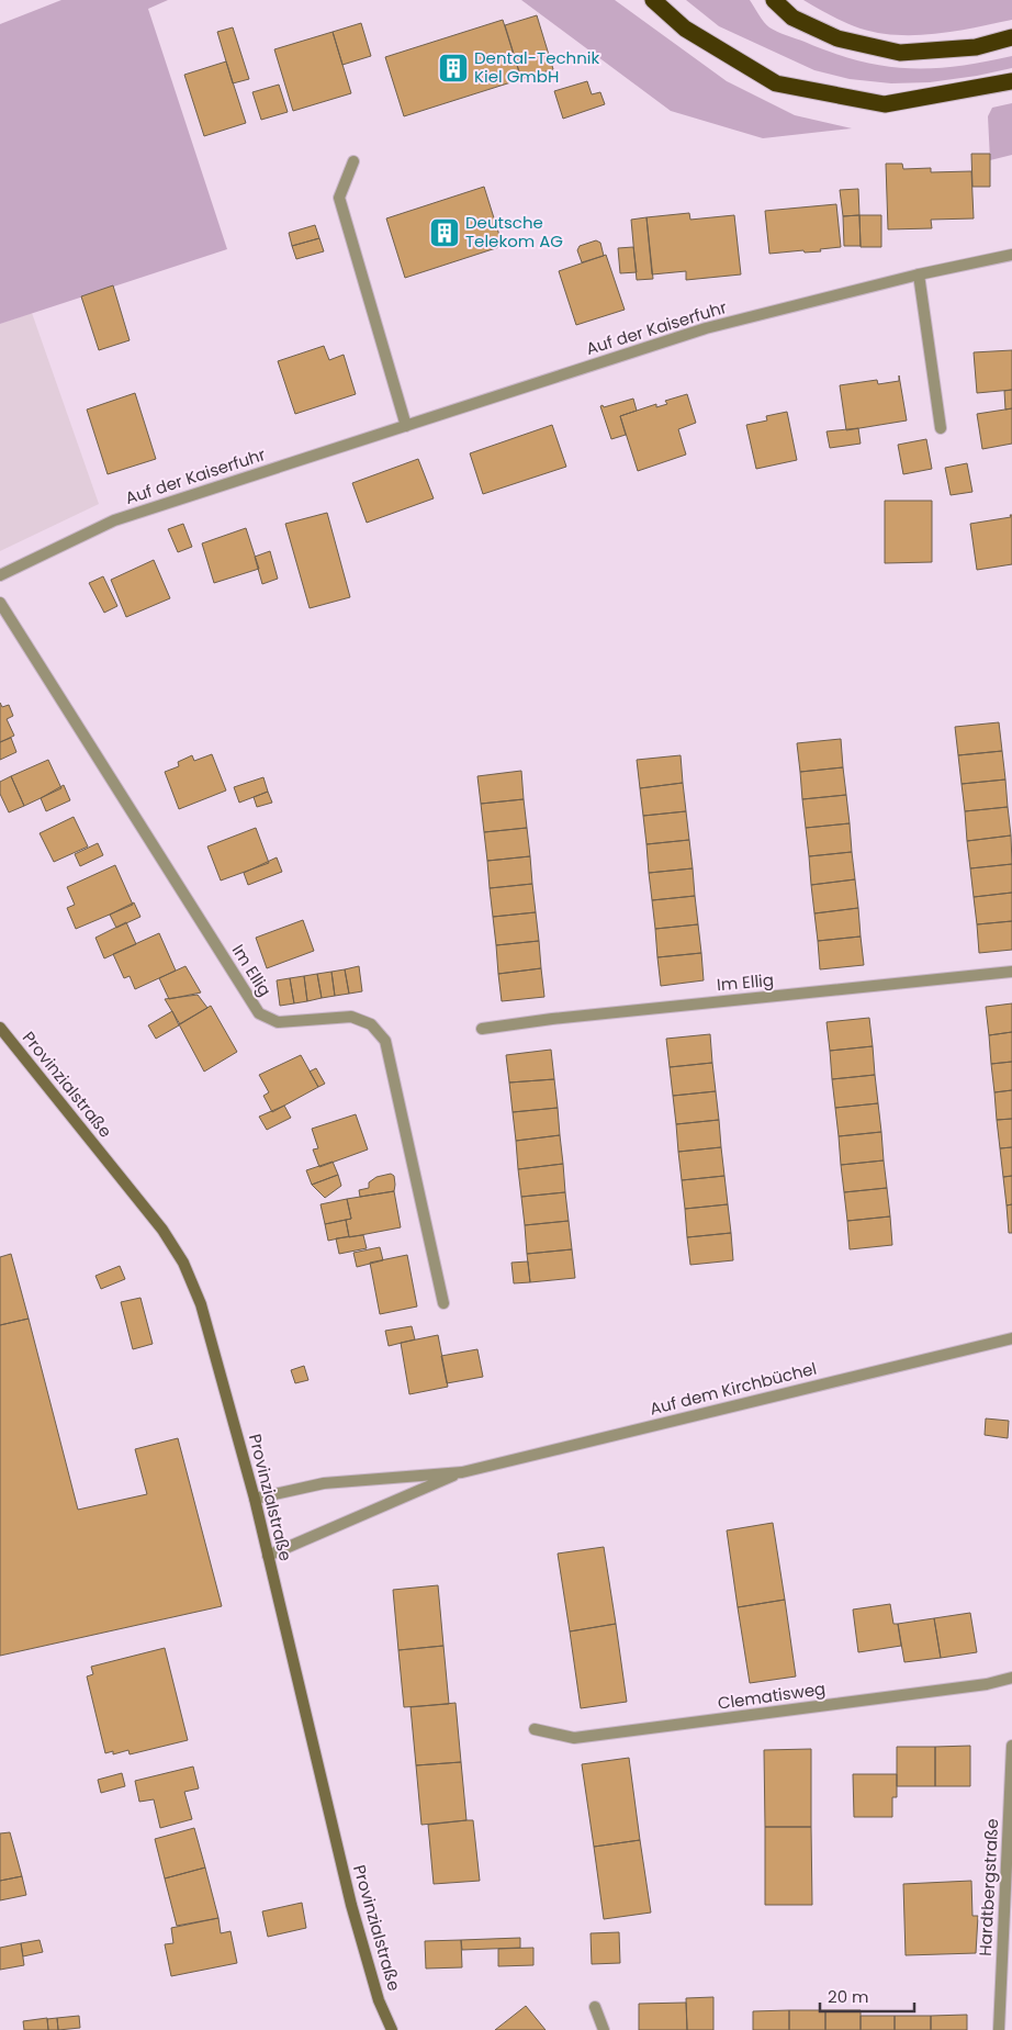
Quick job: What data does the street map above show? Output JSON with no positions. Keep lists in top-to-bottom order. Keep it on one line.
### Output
{"streets":{"main road":["Provinzialstraße"],"street":["Auf der Kaiserfuhr","Im Ellig","Auf dem Kirchbüchel","Clematisweg","Hardtbergstraße"]},"crossings":[["Provinzialstraße","Auf dem Kirchbüchel"]],"places":{"building":["Dental-Technik Kiel GmbH","Deutsche Telekom AG"]},"scale_bar":"20 m"}
